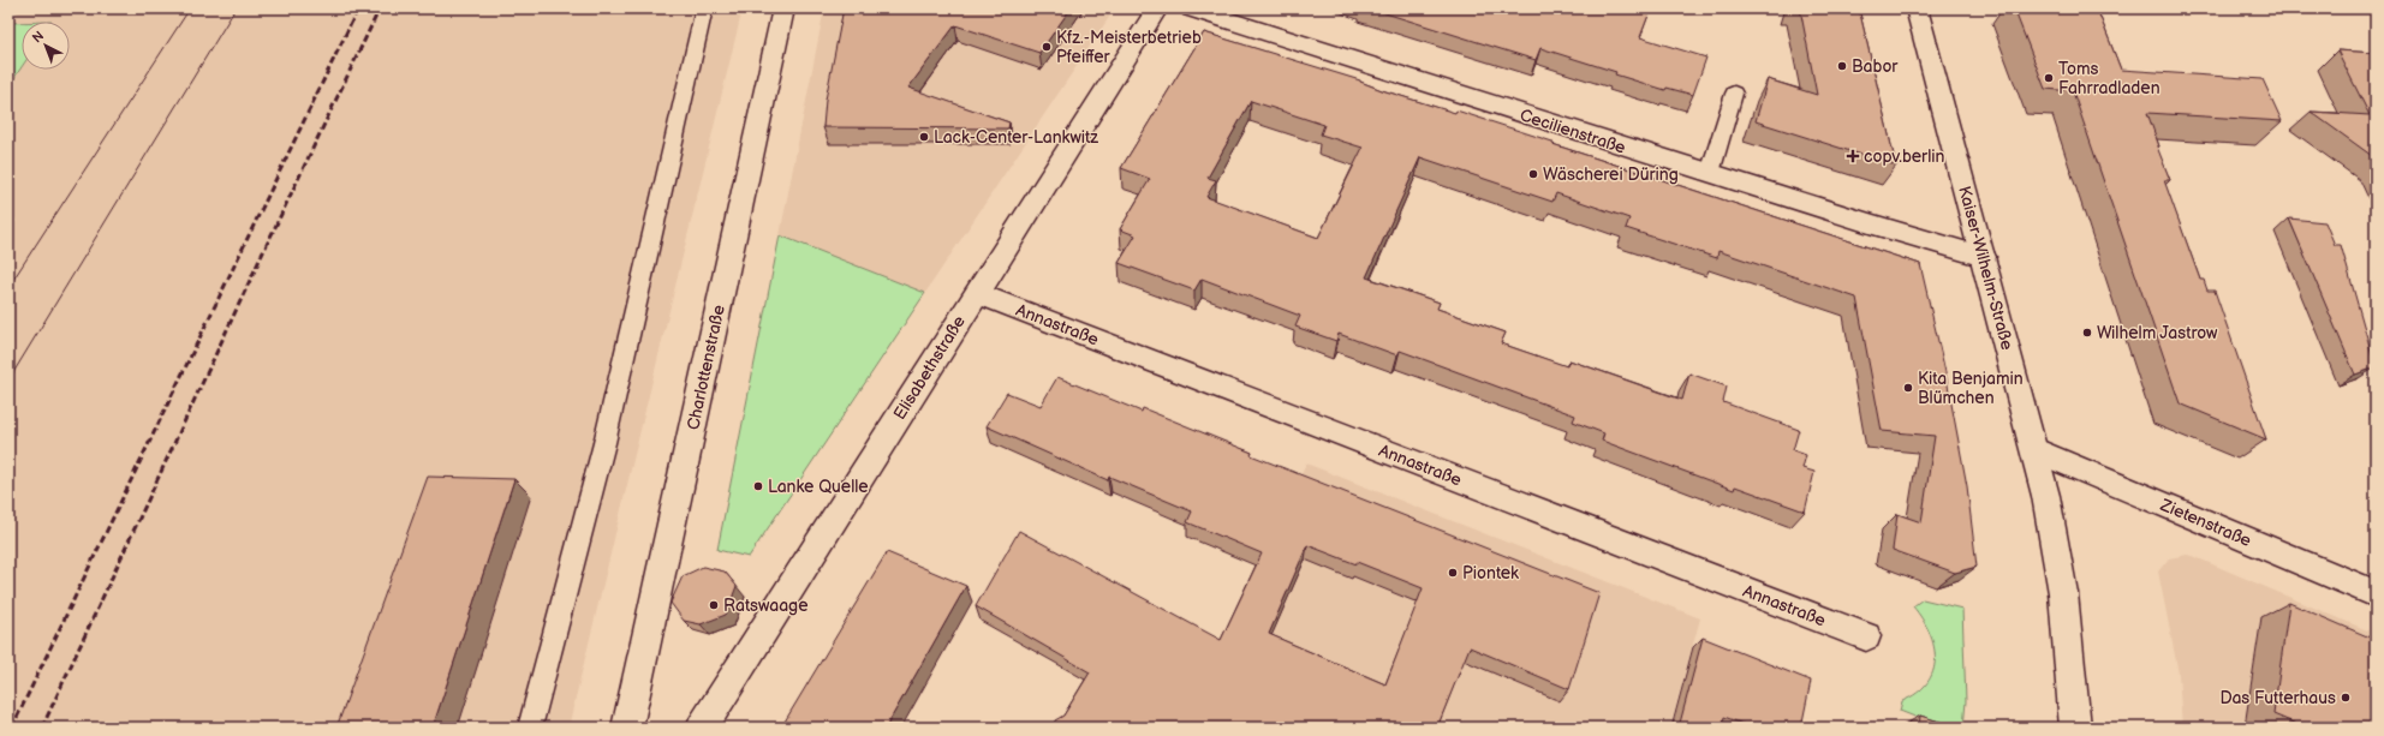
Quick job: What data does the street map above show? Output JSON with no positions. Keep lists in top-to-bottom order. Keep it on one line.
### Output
{"streets":{"street":["Cecilienstraße","Kaiser-Wilhelm-Straße","Annastraße","Charlottenstraße","Elisabethstraße","Zietenstraße"]},"crossings":[["Cecilienstraße","Kaiser-Wilhelm-Straße"],["Kaiser-Wilhelm-Straße","Zietenstraße"],["Annastraße","Elisabethstraße"]],"places":{"other":["Kfz.-Meisterbetrieb Pfeiffer","Babor","Toms Fahrradladen","Lack-Center-Lankwitz","Wäscherei Düring","Wilhelm Jastrow","Kita Benjamin Blümchen","Lanke Quelle","Piontek","Ratswaage","Das Futterhaus"],"health":["copv.berlin"]},"north":"top left"}
